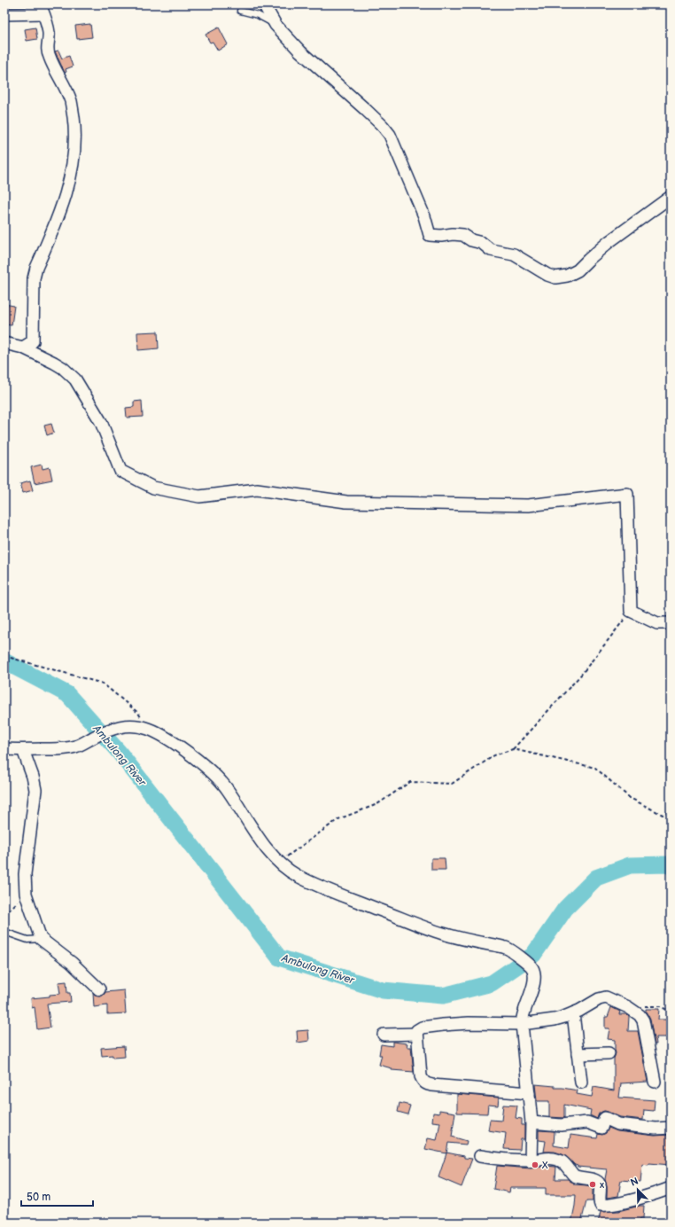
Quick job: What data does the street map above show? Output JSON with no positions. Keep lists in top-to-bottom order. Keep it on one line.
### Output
{"water":["Ambulong River"],"places":["X","x"],"scale_bar":"50 m","north":"top left"}
